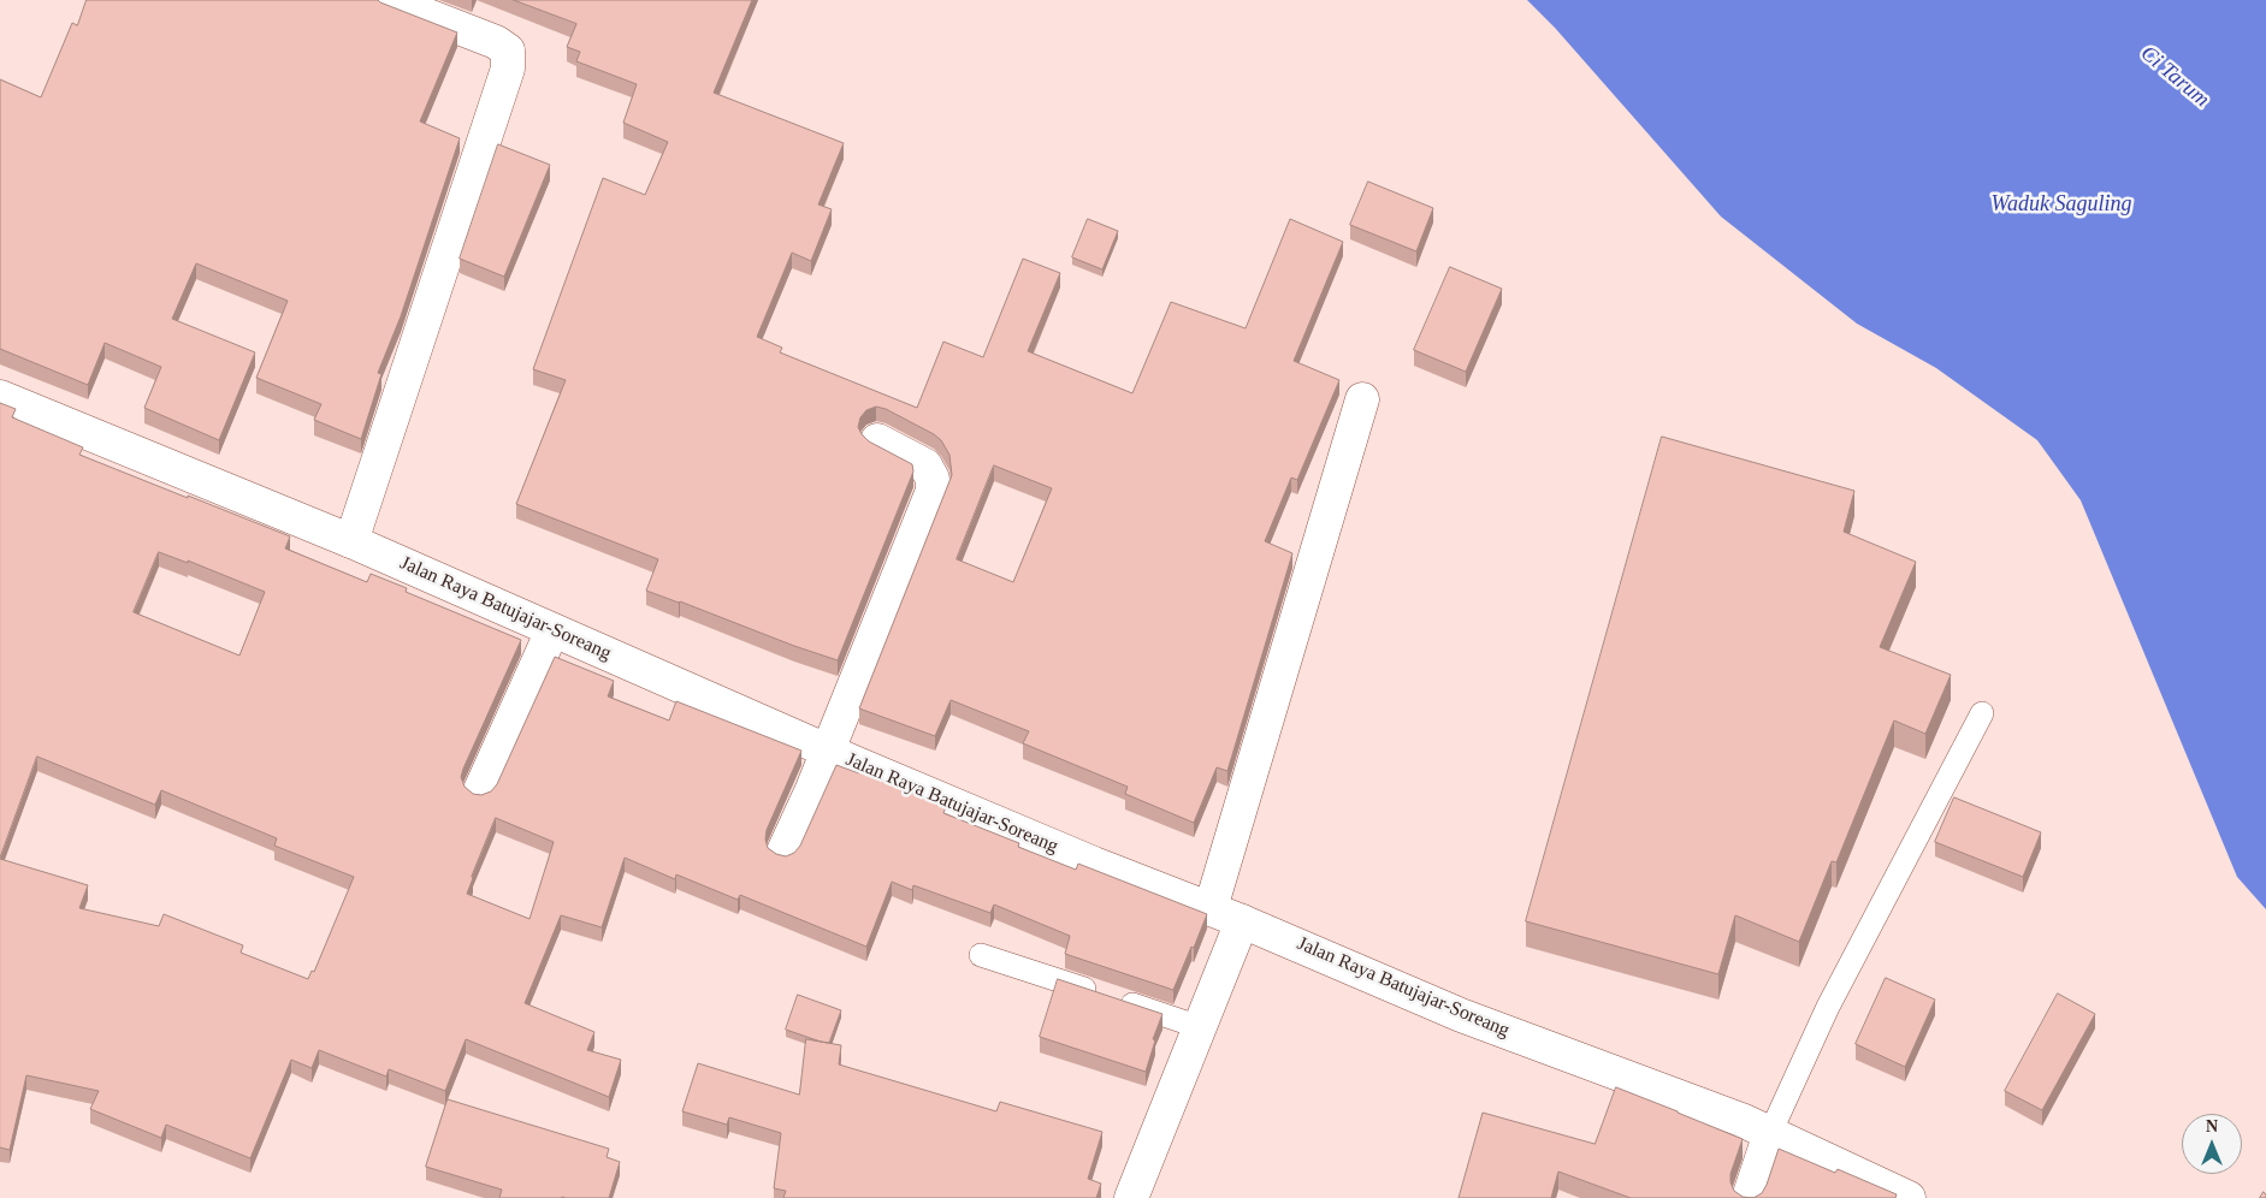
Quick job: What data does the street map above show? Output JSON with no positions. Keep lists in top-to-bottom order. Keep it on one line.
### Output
{"streets":{"main road":["Jalan Raya Batujajar-Soreang"]},"water":["Ci Tarum","Waduk Saguling"],"north":"top"}
